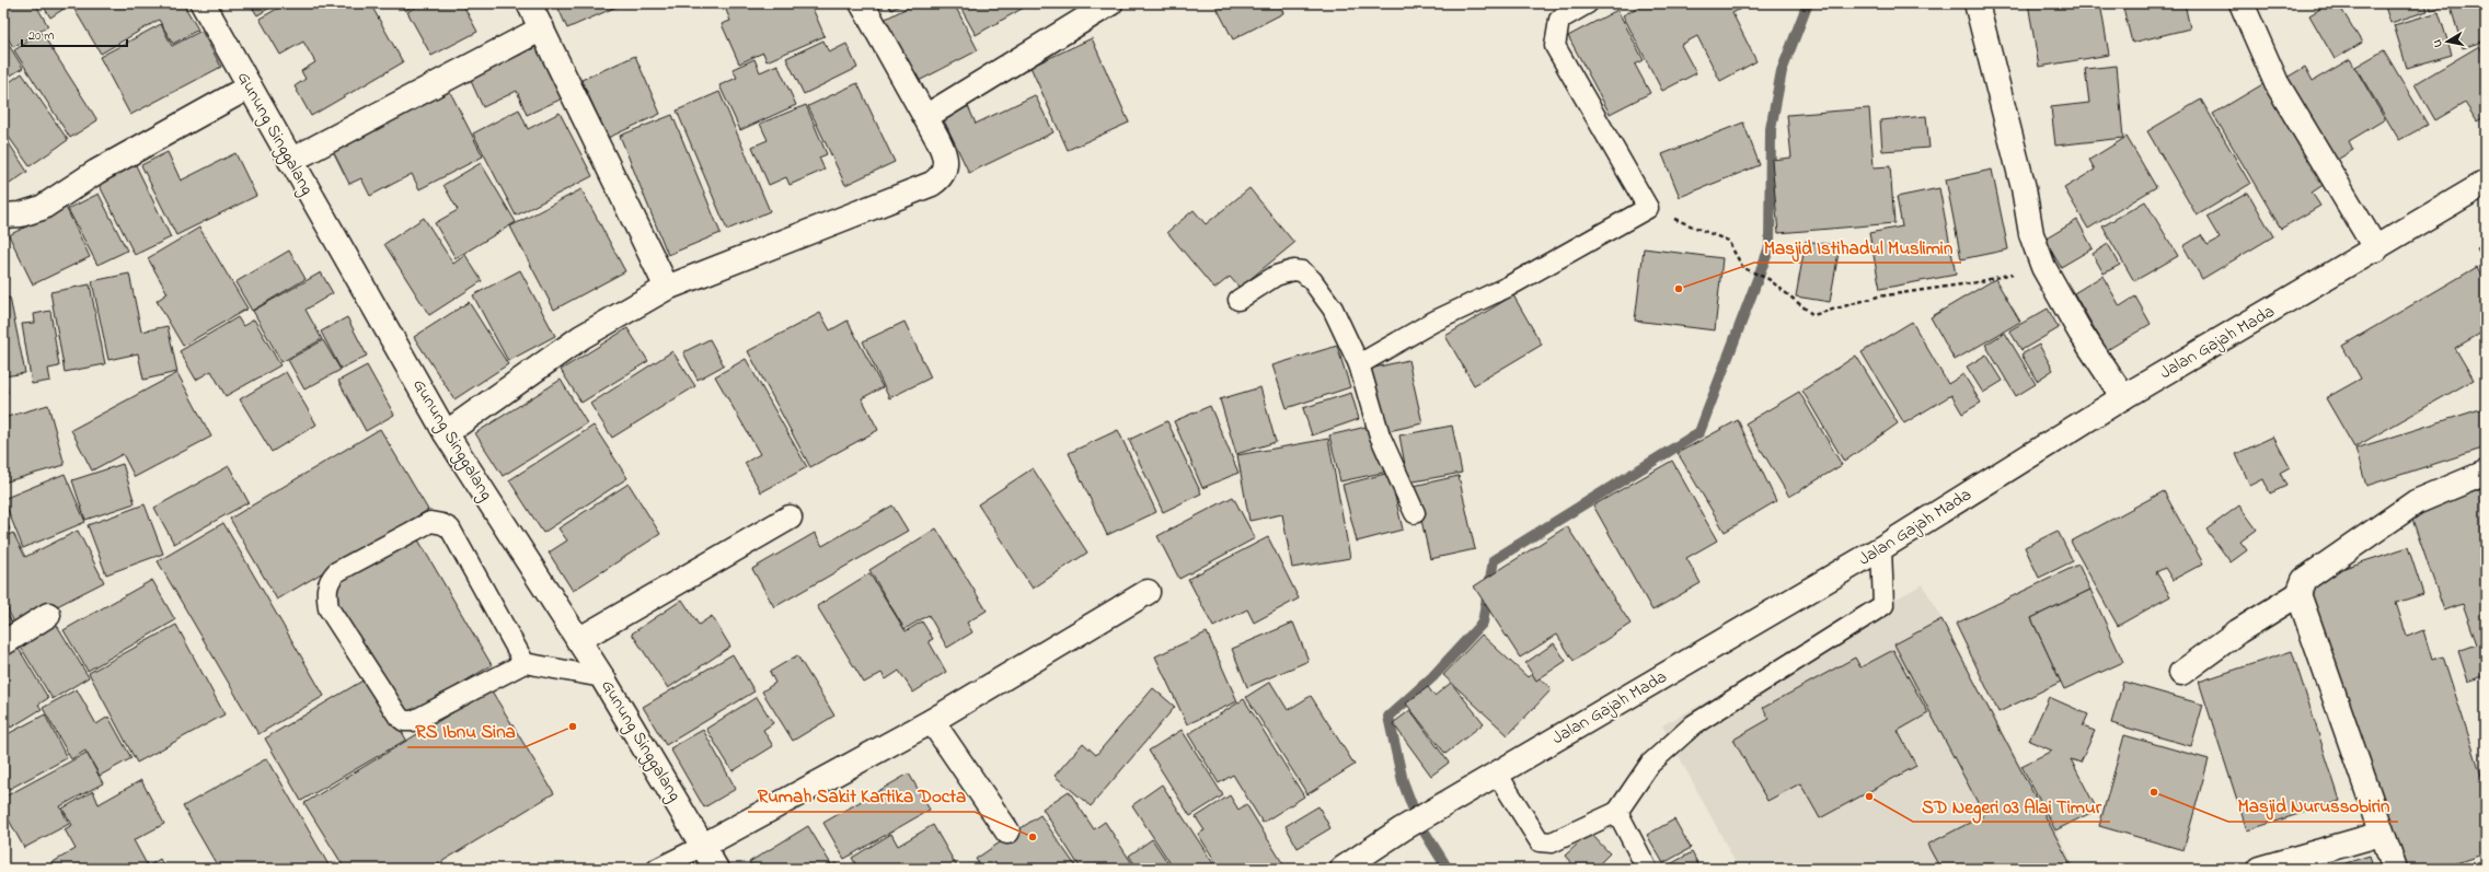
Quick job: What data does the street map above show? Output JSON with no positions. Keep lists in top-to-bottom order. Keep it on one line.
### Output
{"streets":{"street":["Gunung Singgalang","Jalan Gajah Mada"]},"places":["Masjid Istihadul Muslimin","RS Ibnu Sina","Masjid Nurussobirin","SD Negeri 03 Alai Timur","Rumah Sakit Kartika Docta"],"scale_bar":"20 m","north":"left"}
